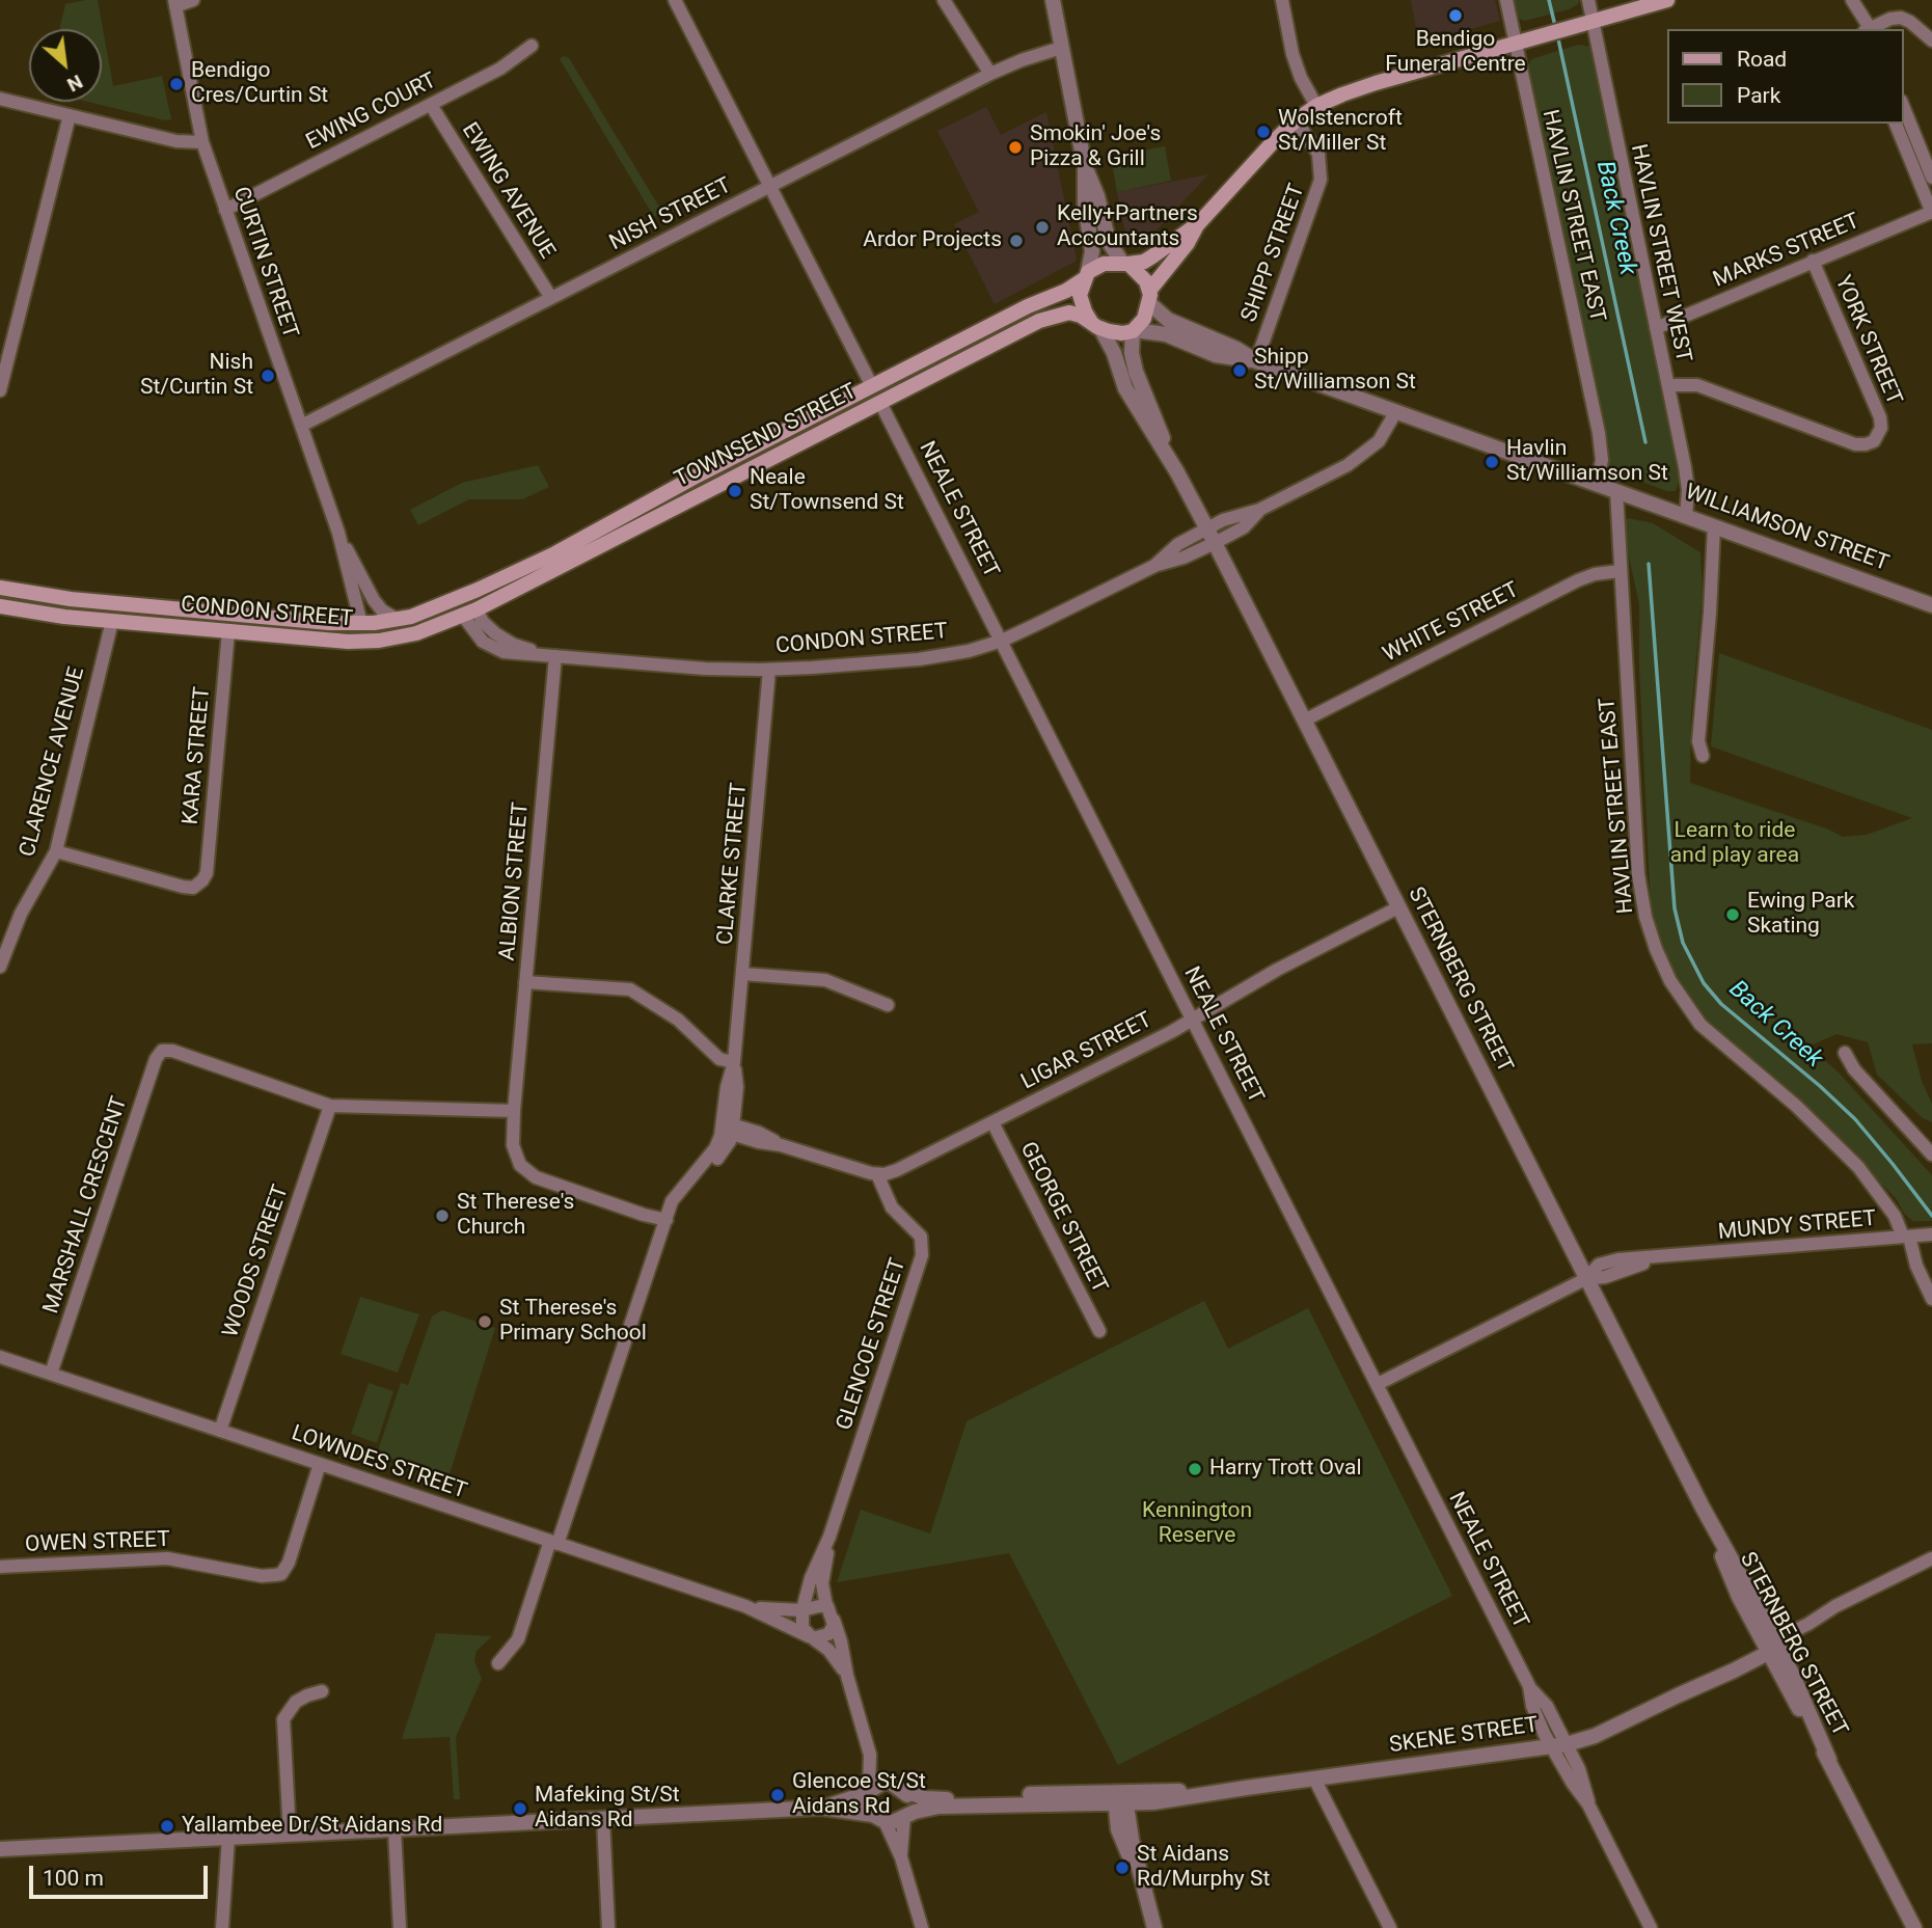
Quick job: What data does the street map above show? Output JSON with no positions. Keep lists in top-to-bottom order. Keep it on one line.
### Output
{"streets":{"main road":["TOWNSEND STREET","CONDON STREET","CLARENCE AVENUE"],"street":["EWING COURT","EWING AVENUE","NISH STREET","HAVLIN STREET EAST","MARKS STREET","SHIPP STREET","HAVLIN STREET WEST","CURTIN STREET","YORK STREET","NEALE STREET","WILLIAMSON STREET","WHITE STREET","KARA STREET","CLARKE STREET","ALBION STREET","STERNBERG STREET","LIGAR STREET","MARSHALL CRESCENT","GEORGE STREET","MUNDY STREET","WOODS STREET","GLENCOE STREET","LOWNDES STREET","OWEN STREET","SKENE STREET"]},"crossings":[["EWING COURT","EWING AVENUE"],["EWING COURT","CURTIN STREET"],["EWING AVENUE","NISH STREET"],["NISH STREET","CURTIN STREET"],["HAVLIN STREET EAST","WILLIAMSON STREET"],["HAVLIN STREET EAST","WHITE STREET"],["HAVLIN STREET EAST","MUNDY STREET"],["MARKS STREET","HAVLIN STREET WEST"],["MARKS STREET","YORK STREET"],["SHIPP STREET","WILLIAMSON STREET"],["HAVLIN STREET WEST","YORK STREET"],["HAVLIN STREET WEST","WILLIAMSON STREET"],["CURTIN STREET","CONDON STREET"],["TOWNSEND STREET","NEALE STREET"],["TOWNSEND STREET","WILLIAMSON STREET"],["TOWNSEND STREET","CONDON STREET"],["TOWNSEND STREET","STERNBERG STREET"],["NEALE STREET","CONDON STREET"],["NEALE STREET","LIGAR STREET"],["NEALE STREET","MUNDY STREET"],["NEALE STREET","SKENE STREET"],["WILLIAMSON STREET","CONDON STREET"],["WILLIAMSON STREET","STERNBERG STREET"],["CONDON STREET","KARA STREET"],["CONDON STREET","CLARENCE AVENUE"],["CONDON STREET","CLARKE STREET"],["CONDON STREET","ALBION STREET"],["CONDON STREET","STERNBERG STREET"],["WHITE STREET","STERNBERG STREET"],["CLARKE STREET","ALBION STREET"],["CLARKE STREET","MARSHALL CRESCENT"],["CLARKE STREET","LOWNDES STREET"],["ALBION STREET","MARSHALL CRESCENT"],["STERNBERG STREET","LIGAR STREET"],["STERNBERG STREET","MUNDY STREET"],["STERNBERG STREET","SKENE STREET"],["LIGAR STREET","GEORGE STREET"],["LIGAR STREET","GLENCOE STREET"],["MARSHALL CRESCENT","WOODS STREET"],["MARSHALL CRESCENT","LOWNDES STREET"],["WOODS STREET","LOWNDES STREET"],["GLENCOE STREET","LOWNDES STREET"],["LOWNDES STREET","OWEN STREET"]],"water":["Back Creek"],"parks":["Learn to ride and play area","Kennington Reserve"],"places":["Bendigo Funeral Centre","Bendigo Cres/Curtin St","Wolstencroft St/Miller St","Smokin' Joe's Pizza & Grill","Kelly+Partners Accountants","Ardor Projects","Shipp St/Williamson St","Nish St/Curtin St","Havlin St/Williamson St","Neale St/Townsend St","Ewing Park Skating","St Therese's Church","St Therese's Primary School","Harry Trott Oval","Glencoe St/St Aidans Rd","Mafeking St/St Aidans Rd","Yallambee Dr/St Aidans Rd","St Aidans Rd/Murphy St"],"legend":["Road","Park"],"scale_bar":"100 m","north":"bottom right"}
